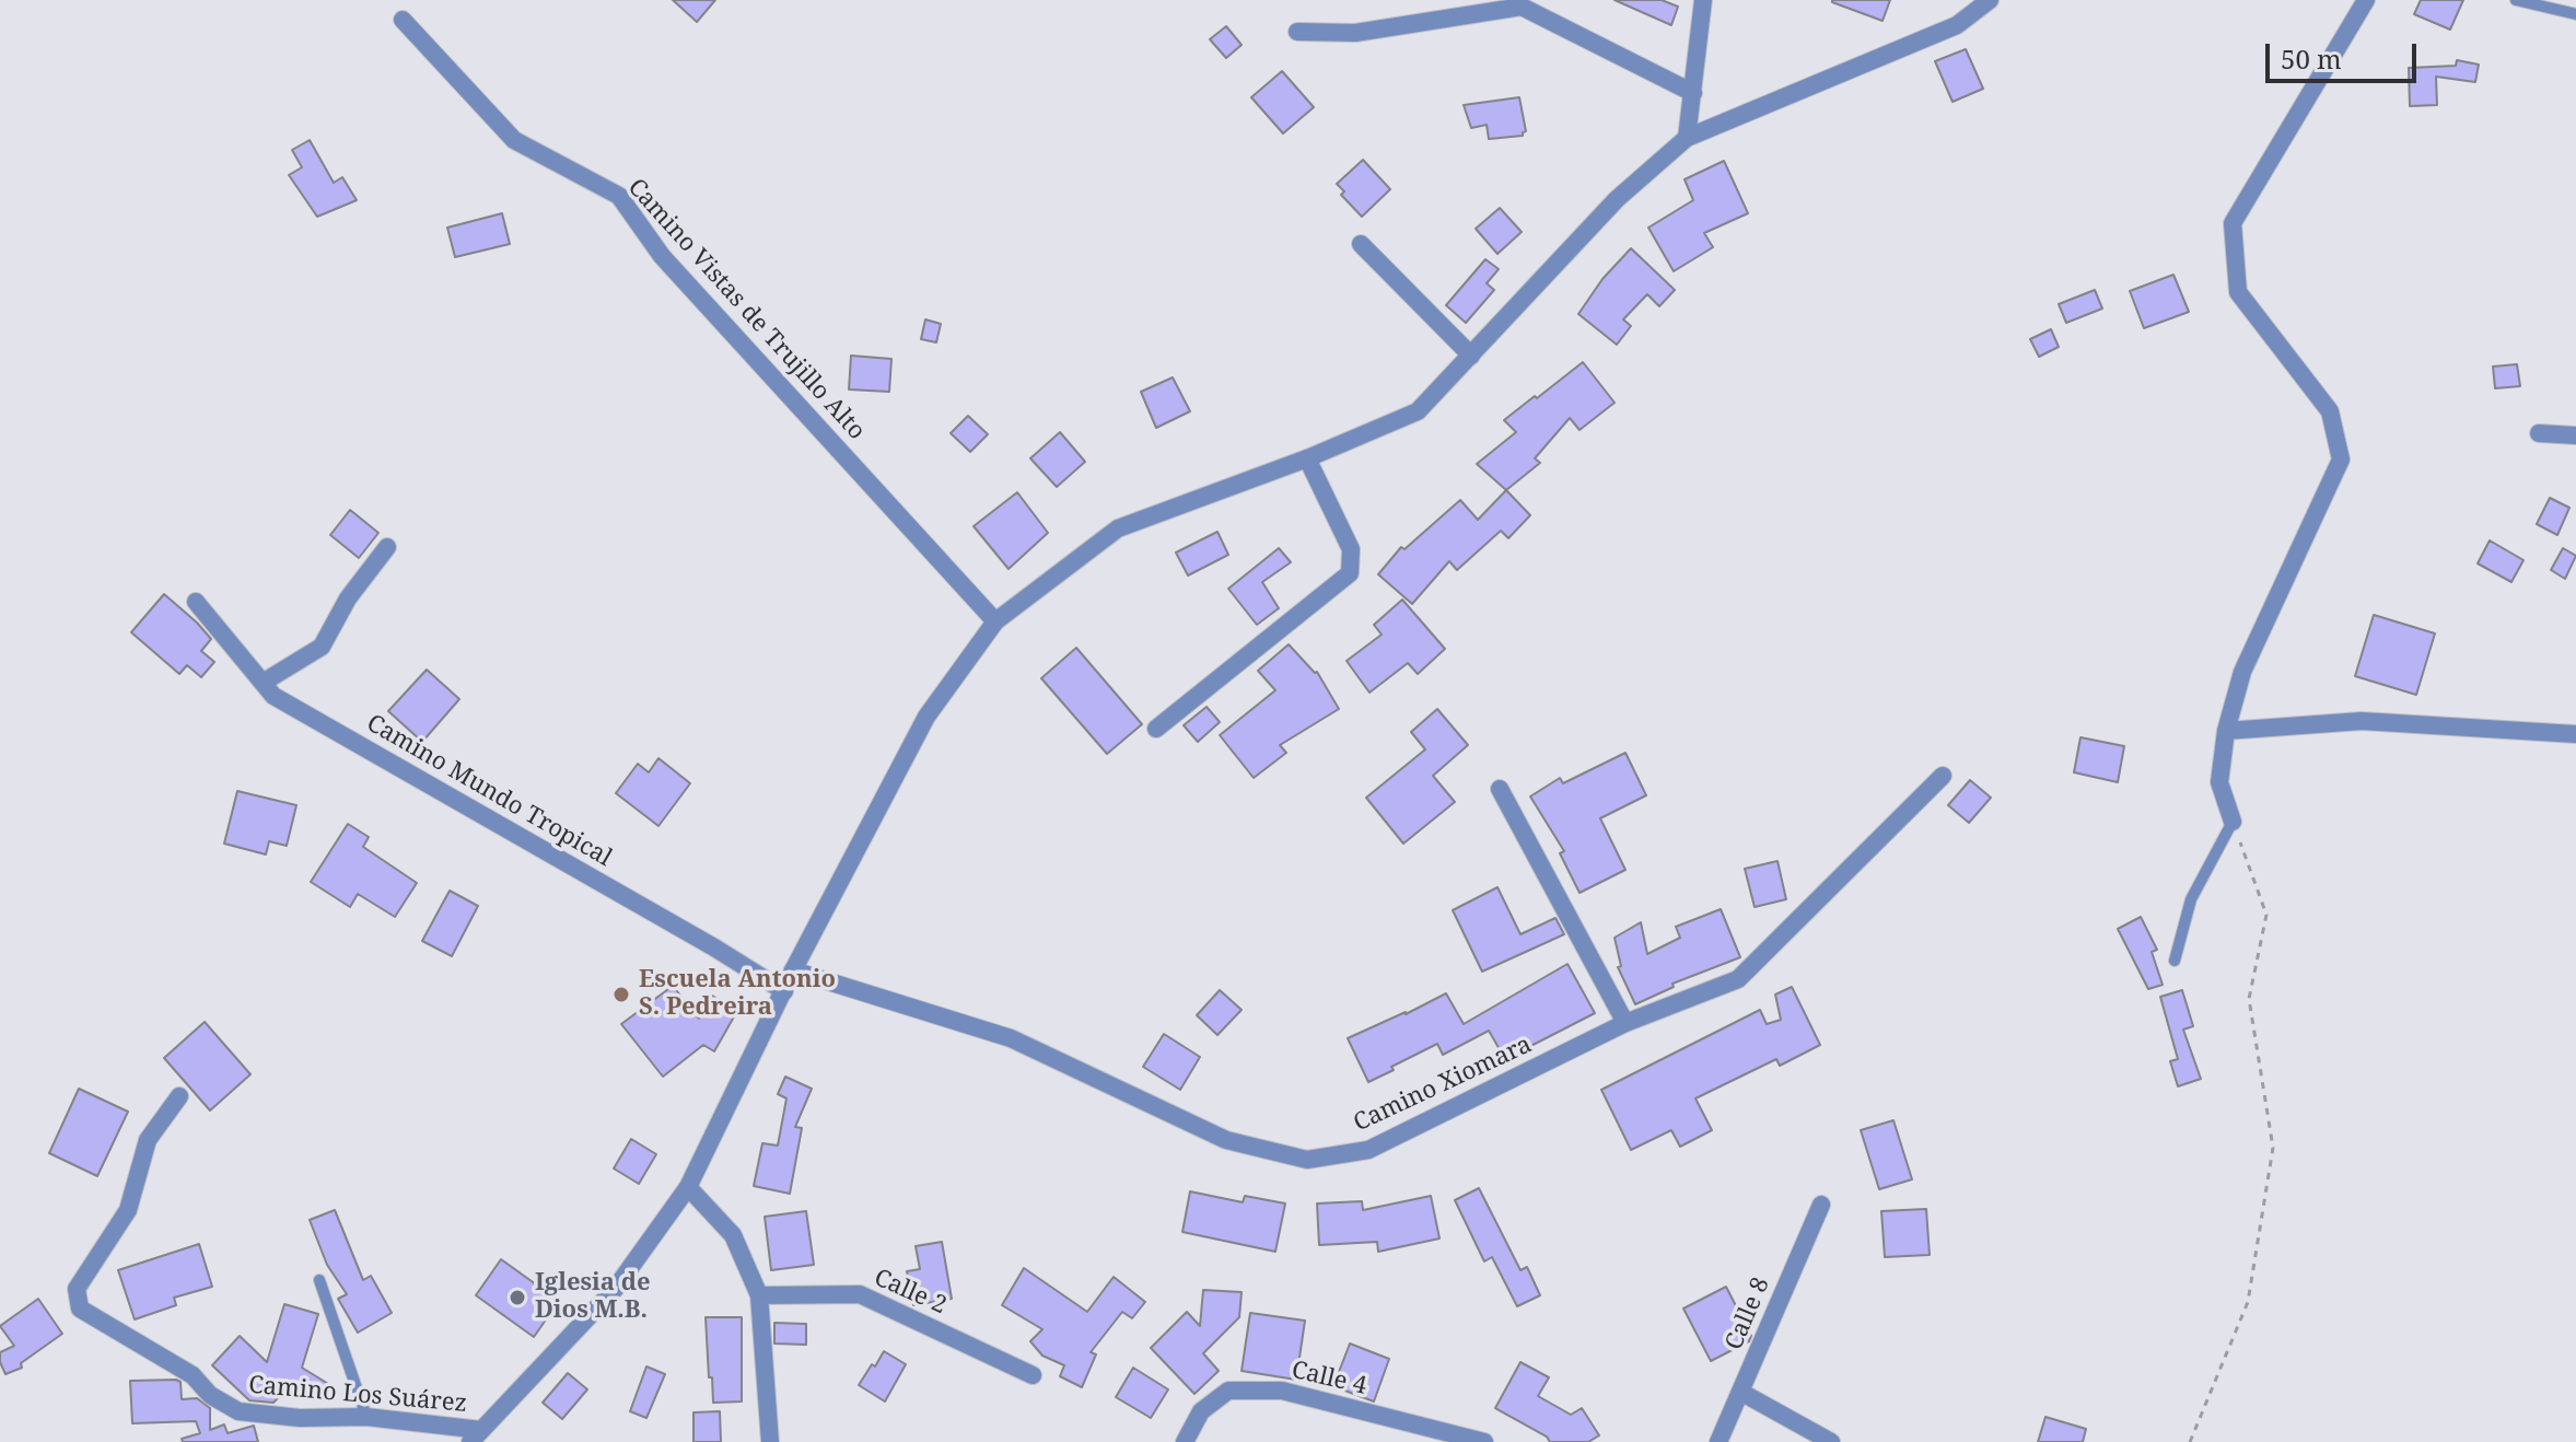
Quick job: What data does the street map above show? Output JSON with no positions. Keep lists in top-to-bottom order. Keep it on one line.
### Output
{"streets":{"street":["Camino Vistas de Trujillo Alto","Camino Mundo Tropical","Camino Xiomara","Calle 2","Calle 8","Calle 4","Camino Los Suárez"]},"places":["Escuela Antonio S. Pedreira","Iglesia de Dios M.B."],"scale_bar":"50 m"}
